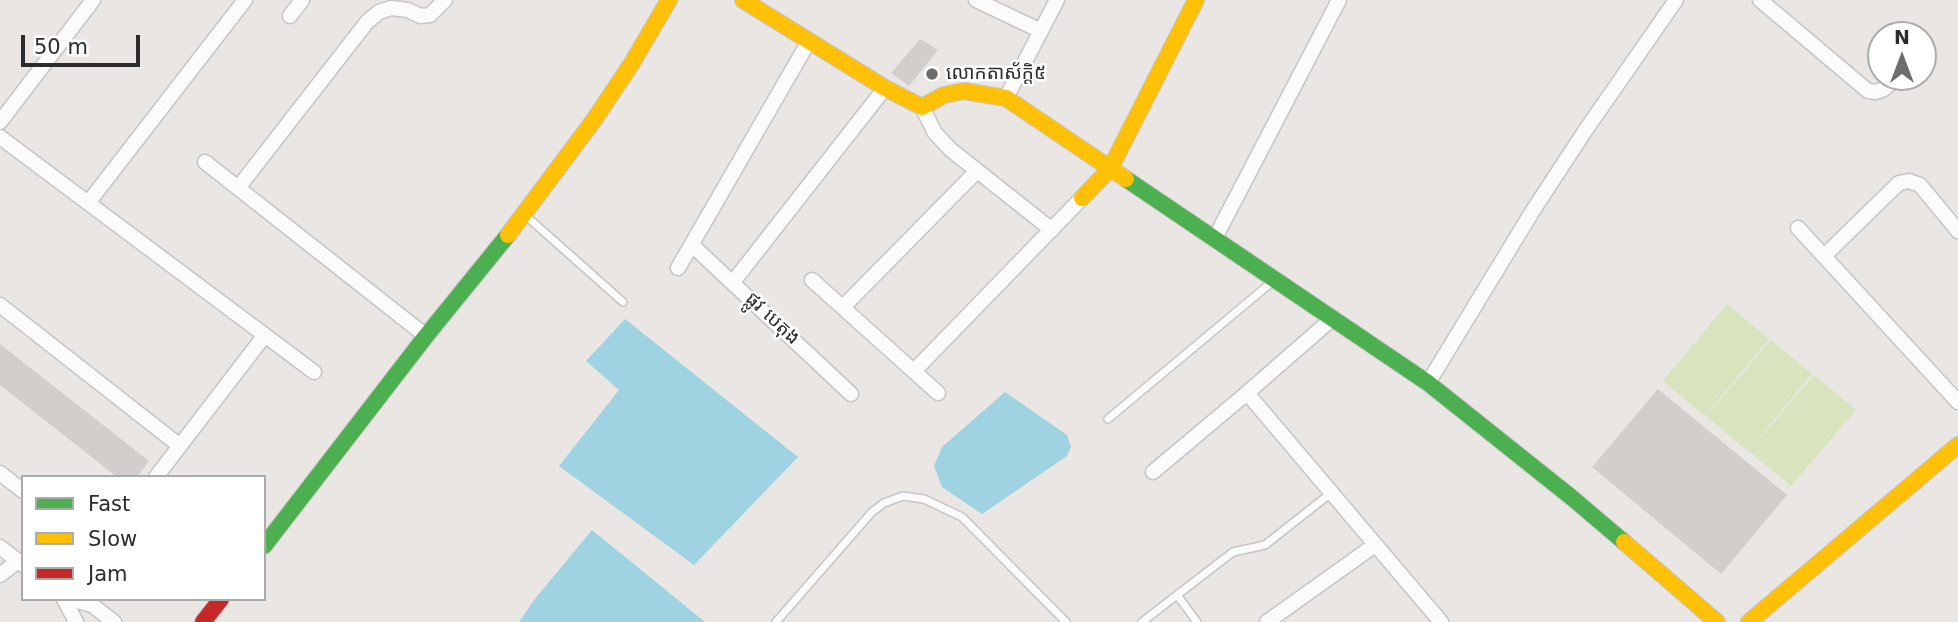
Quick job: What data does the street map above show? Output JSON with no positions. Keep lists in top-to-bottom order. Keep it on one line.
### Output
{"streets":{"street":["ផ្លូវ បេតុង"]},"places":["លោកតាស័ក្តិ៥"],"legend":["Fast","Slow","Jam"],"scale_bar":"50 m","north":"top"}
